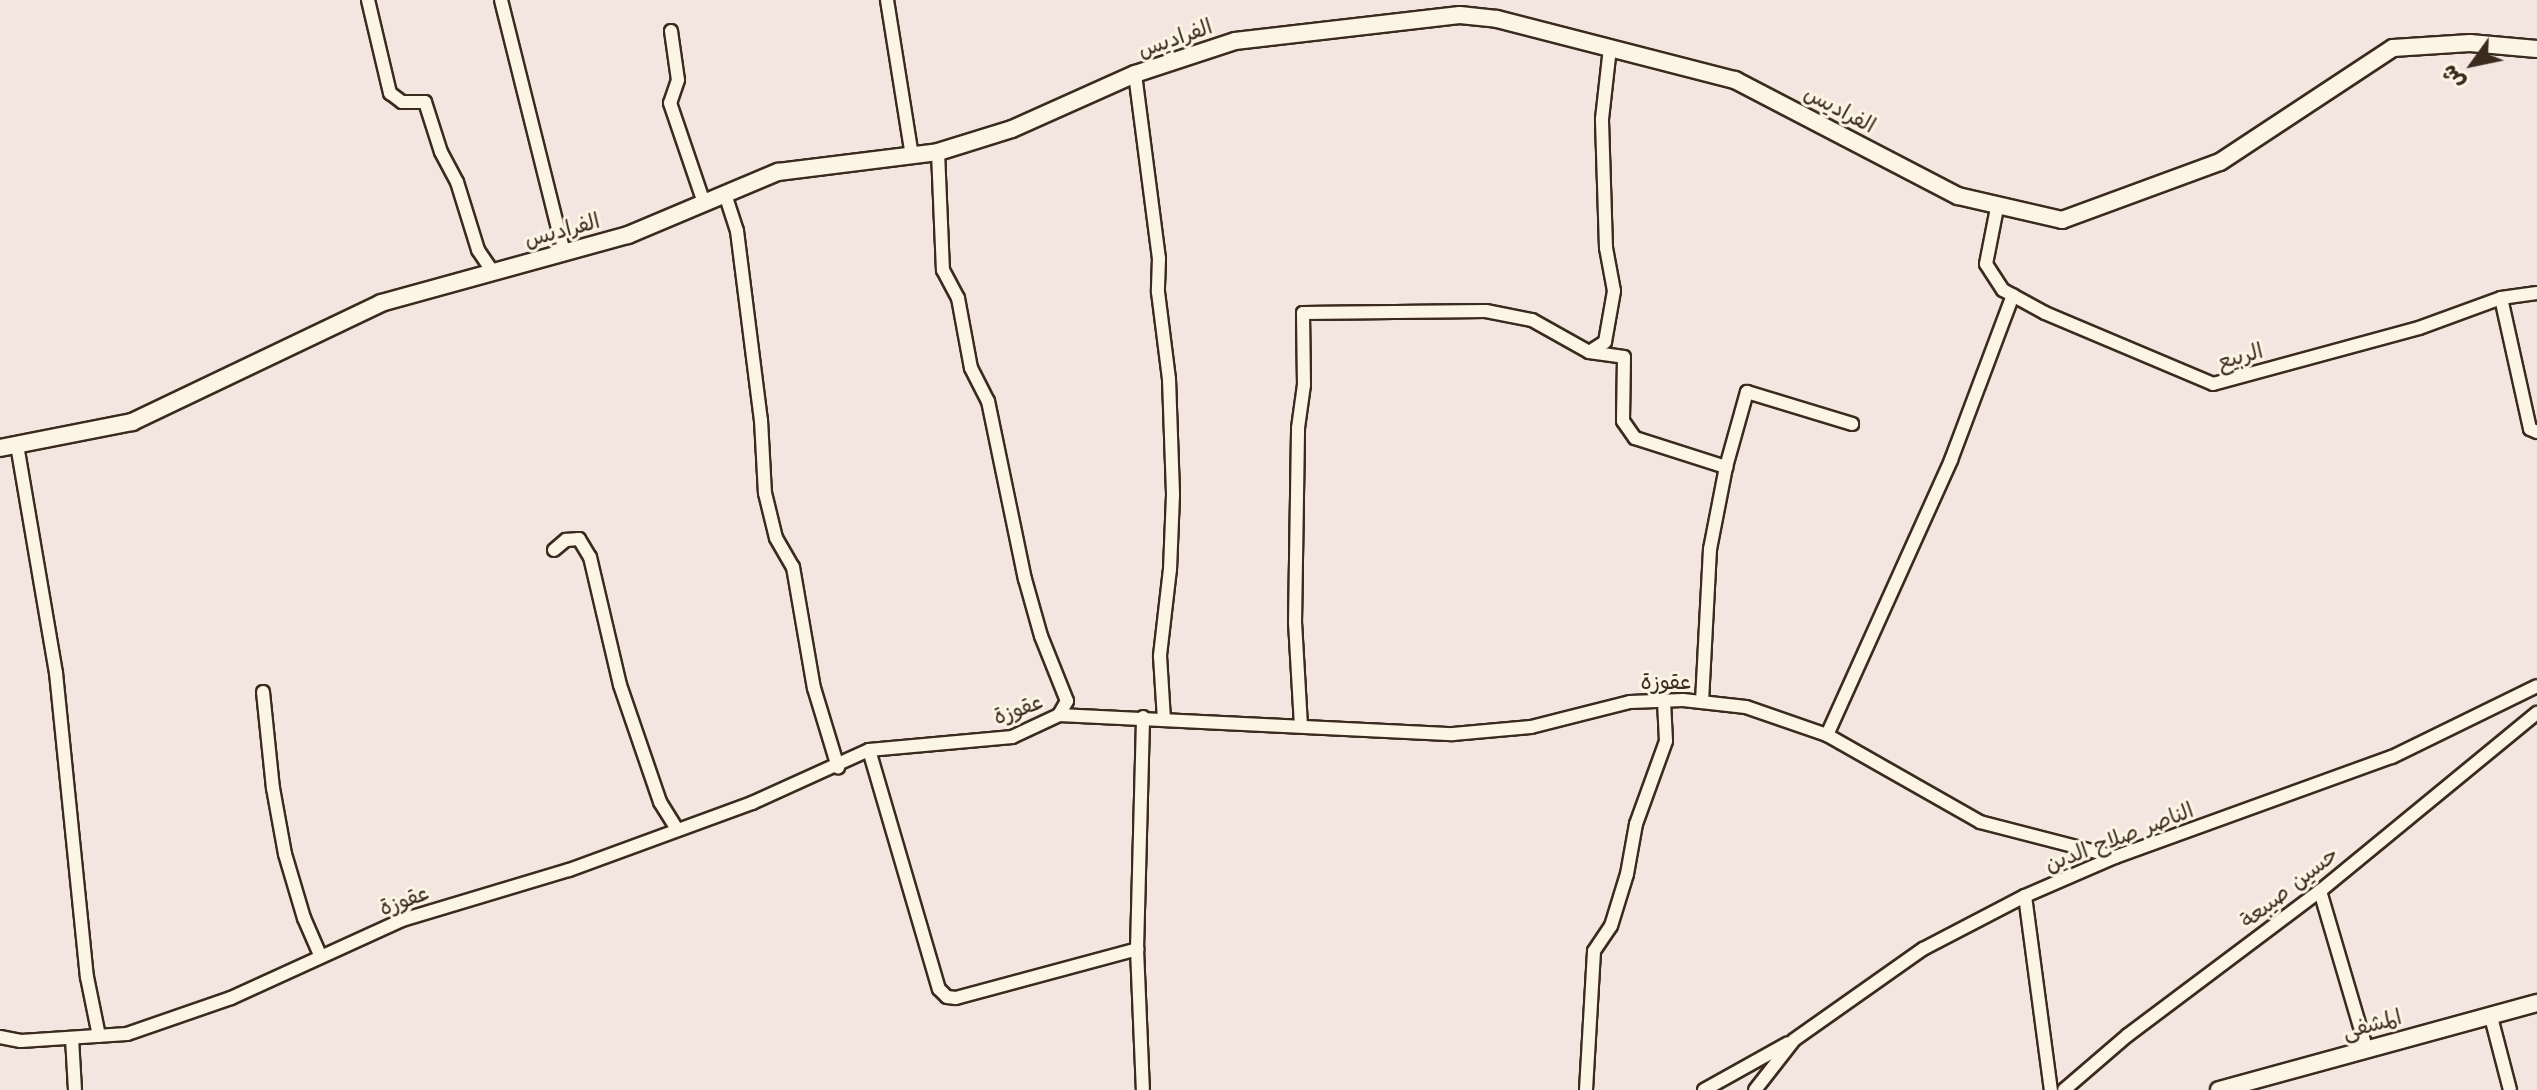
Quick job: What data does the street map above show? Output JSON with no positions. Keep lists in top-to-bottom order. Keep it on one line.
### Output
{"streets":{"street":["الفراديس","الربيع","عقوزة","الناصر صلاح الدين","حسين صيبعة","المشفى"]},"crossings":[["الفراديس","الربيع"],["عقوزة","الناصر صلاح الدين"]],"north":"bottom left"}
